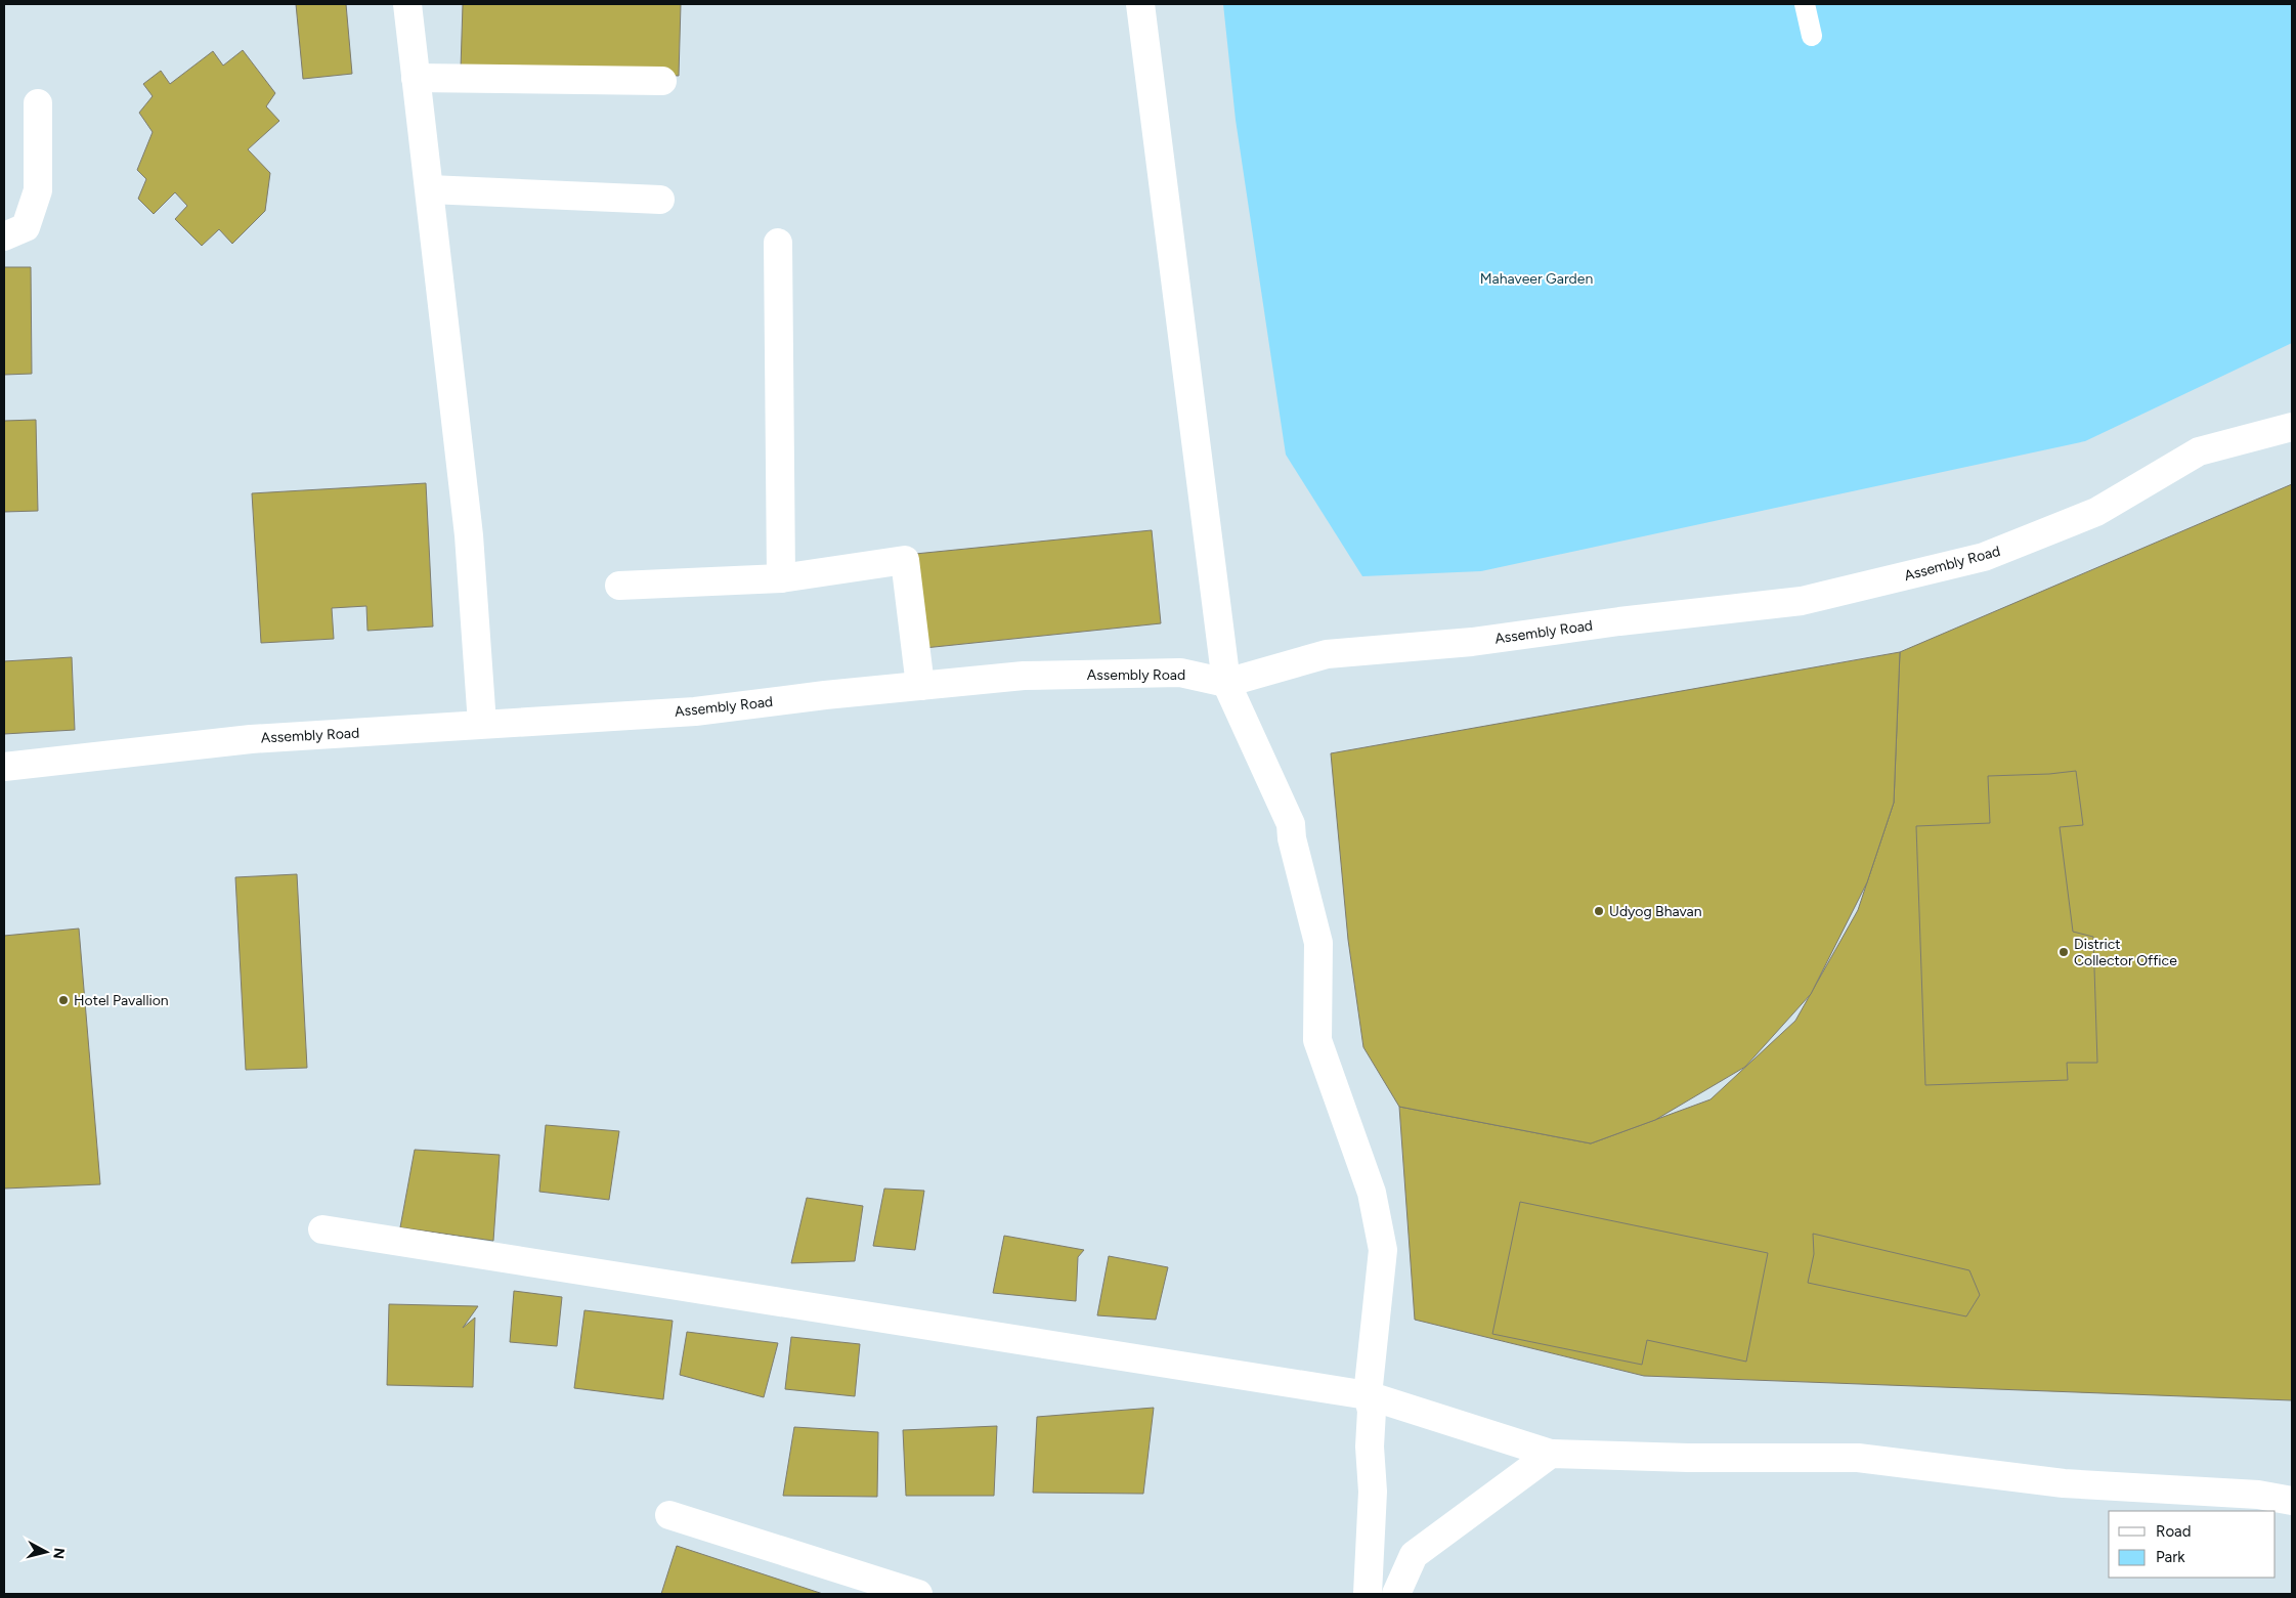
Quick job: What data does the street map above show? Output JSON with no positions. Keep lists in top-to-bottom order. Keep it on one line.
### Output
{"streets":{"street":["Assembly Road"]},"parks":["Mahaveer Garden"],"places":["Udyog Bhavan","District Collector Office","Hotel Pavallion"],"legend":["Road","Park"],"north":"right"}
